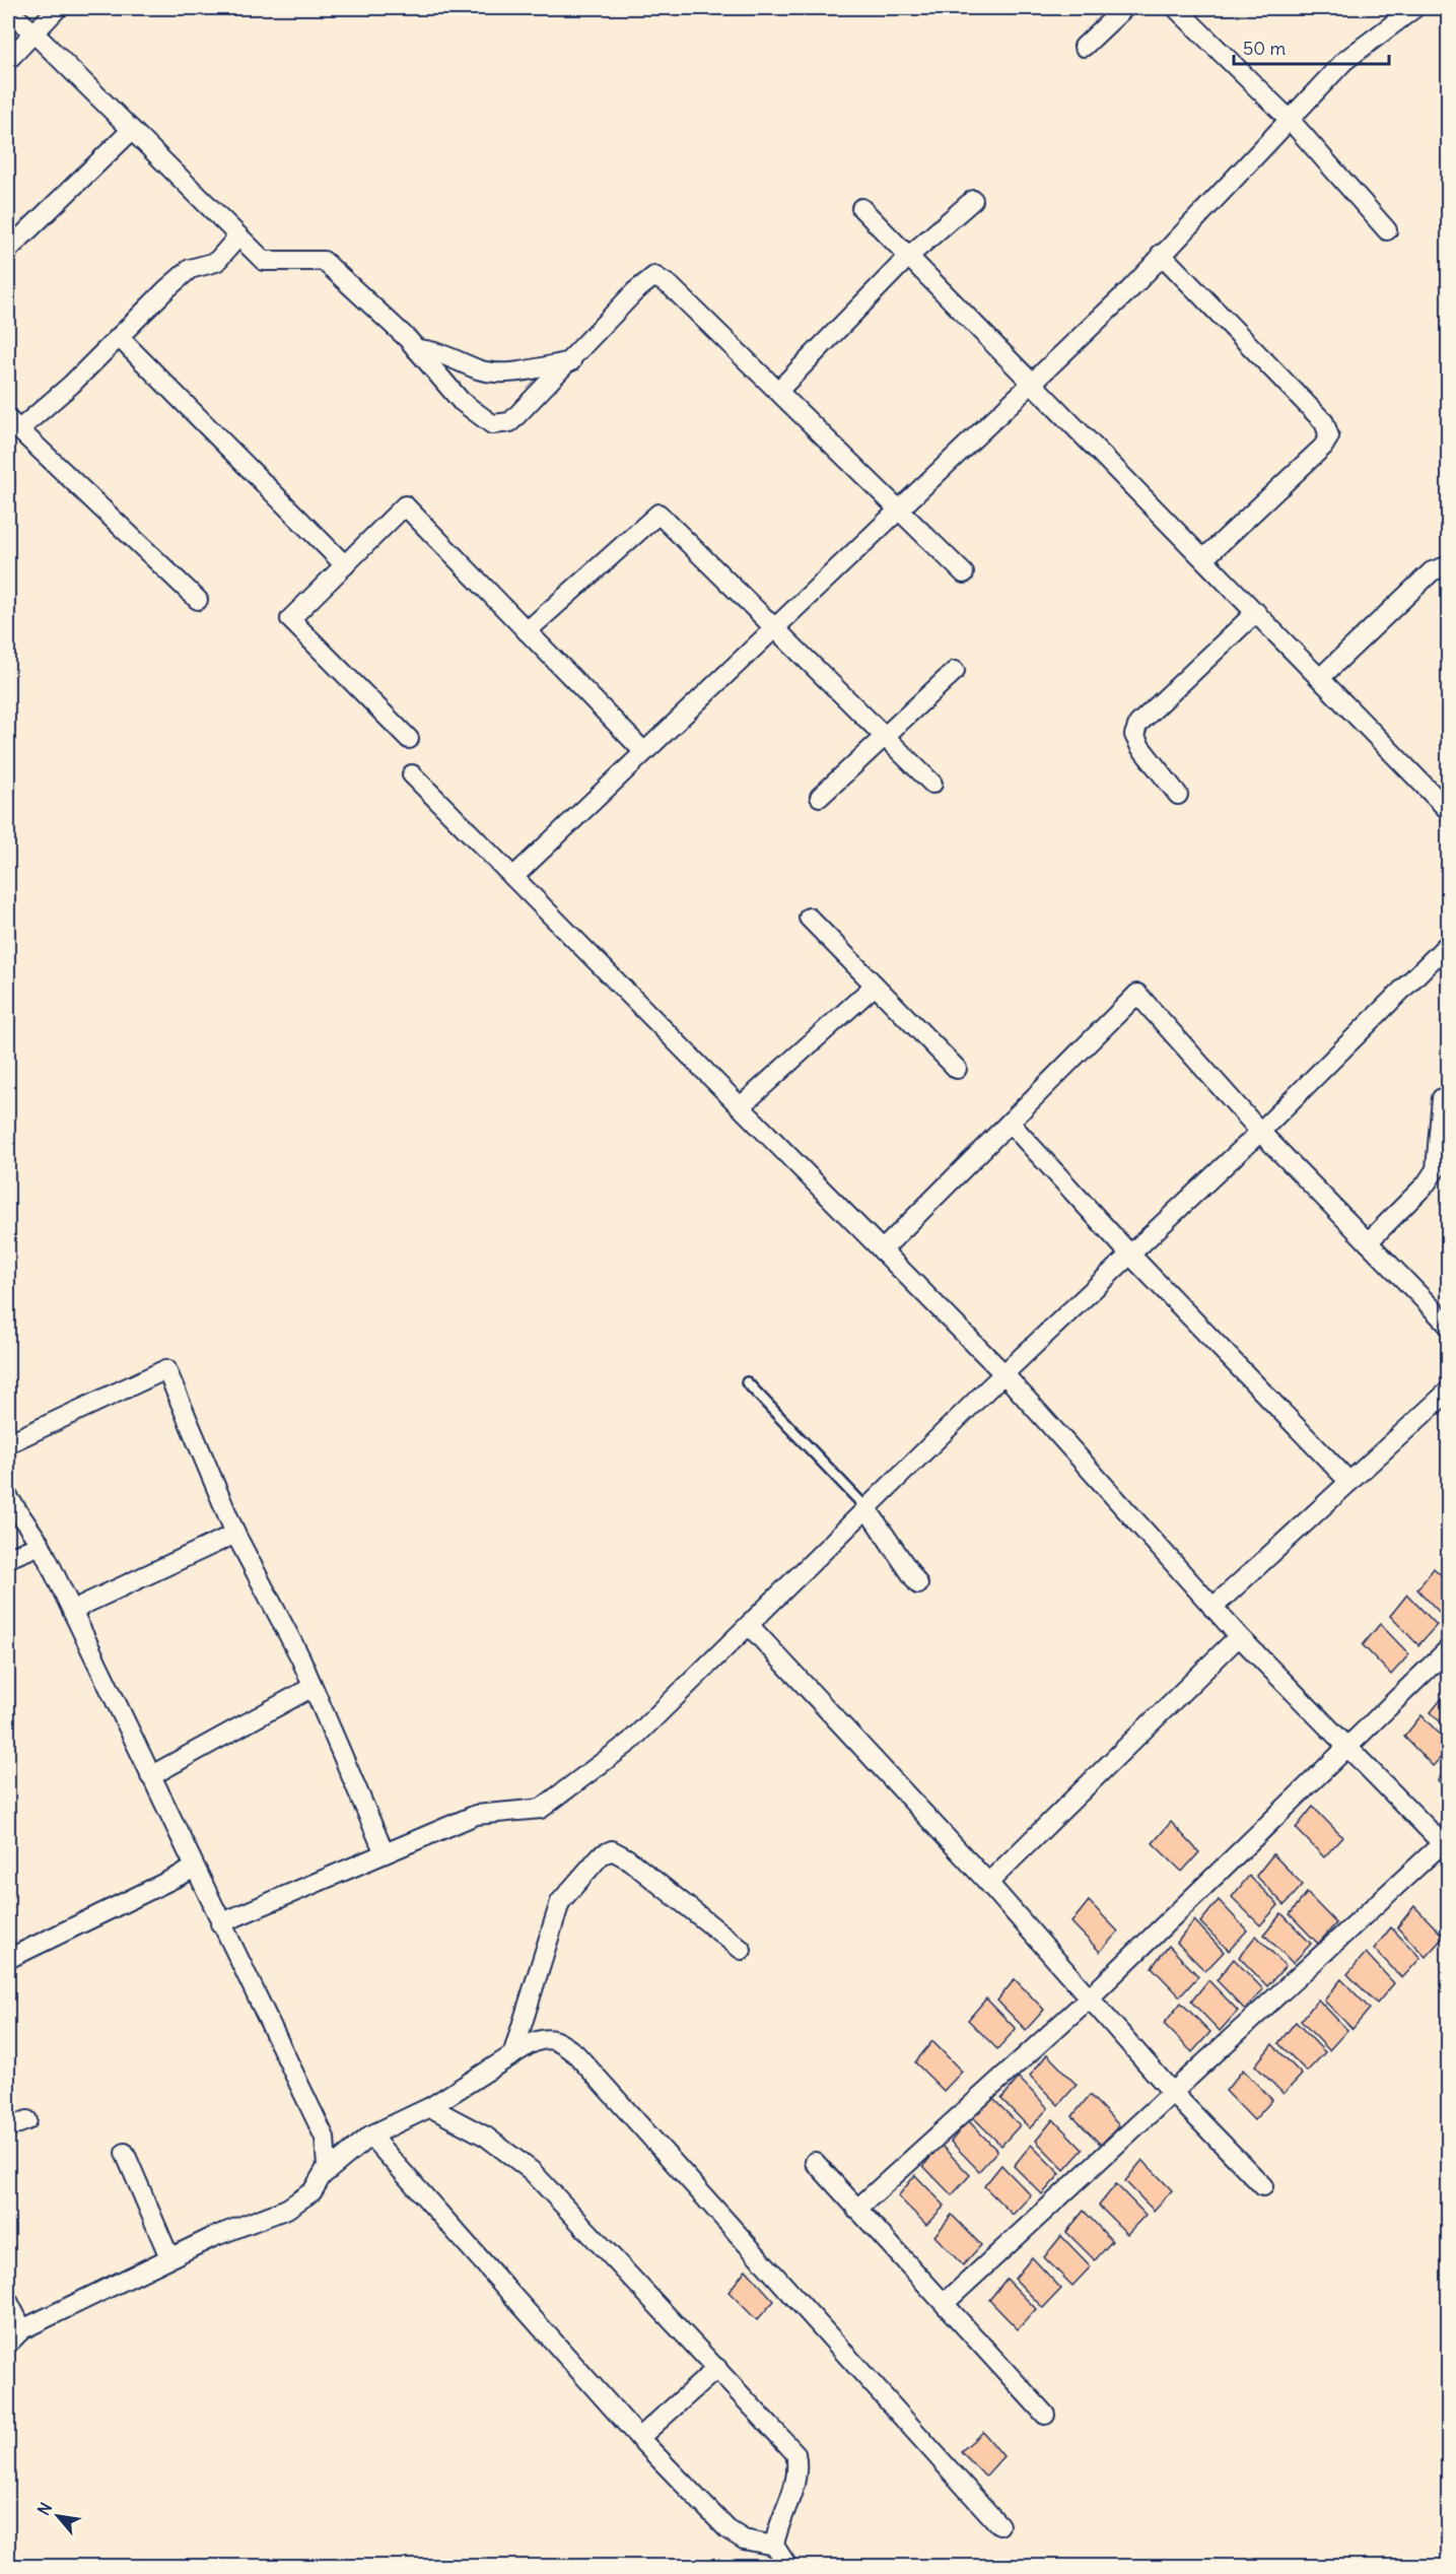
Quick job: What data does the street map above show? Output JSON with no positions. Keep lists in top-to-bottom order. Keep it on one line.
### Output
{"scale_bar":"50 m","north":"top left"}
